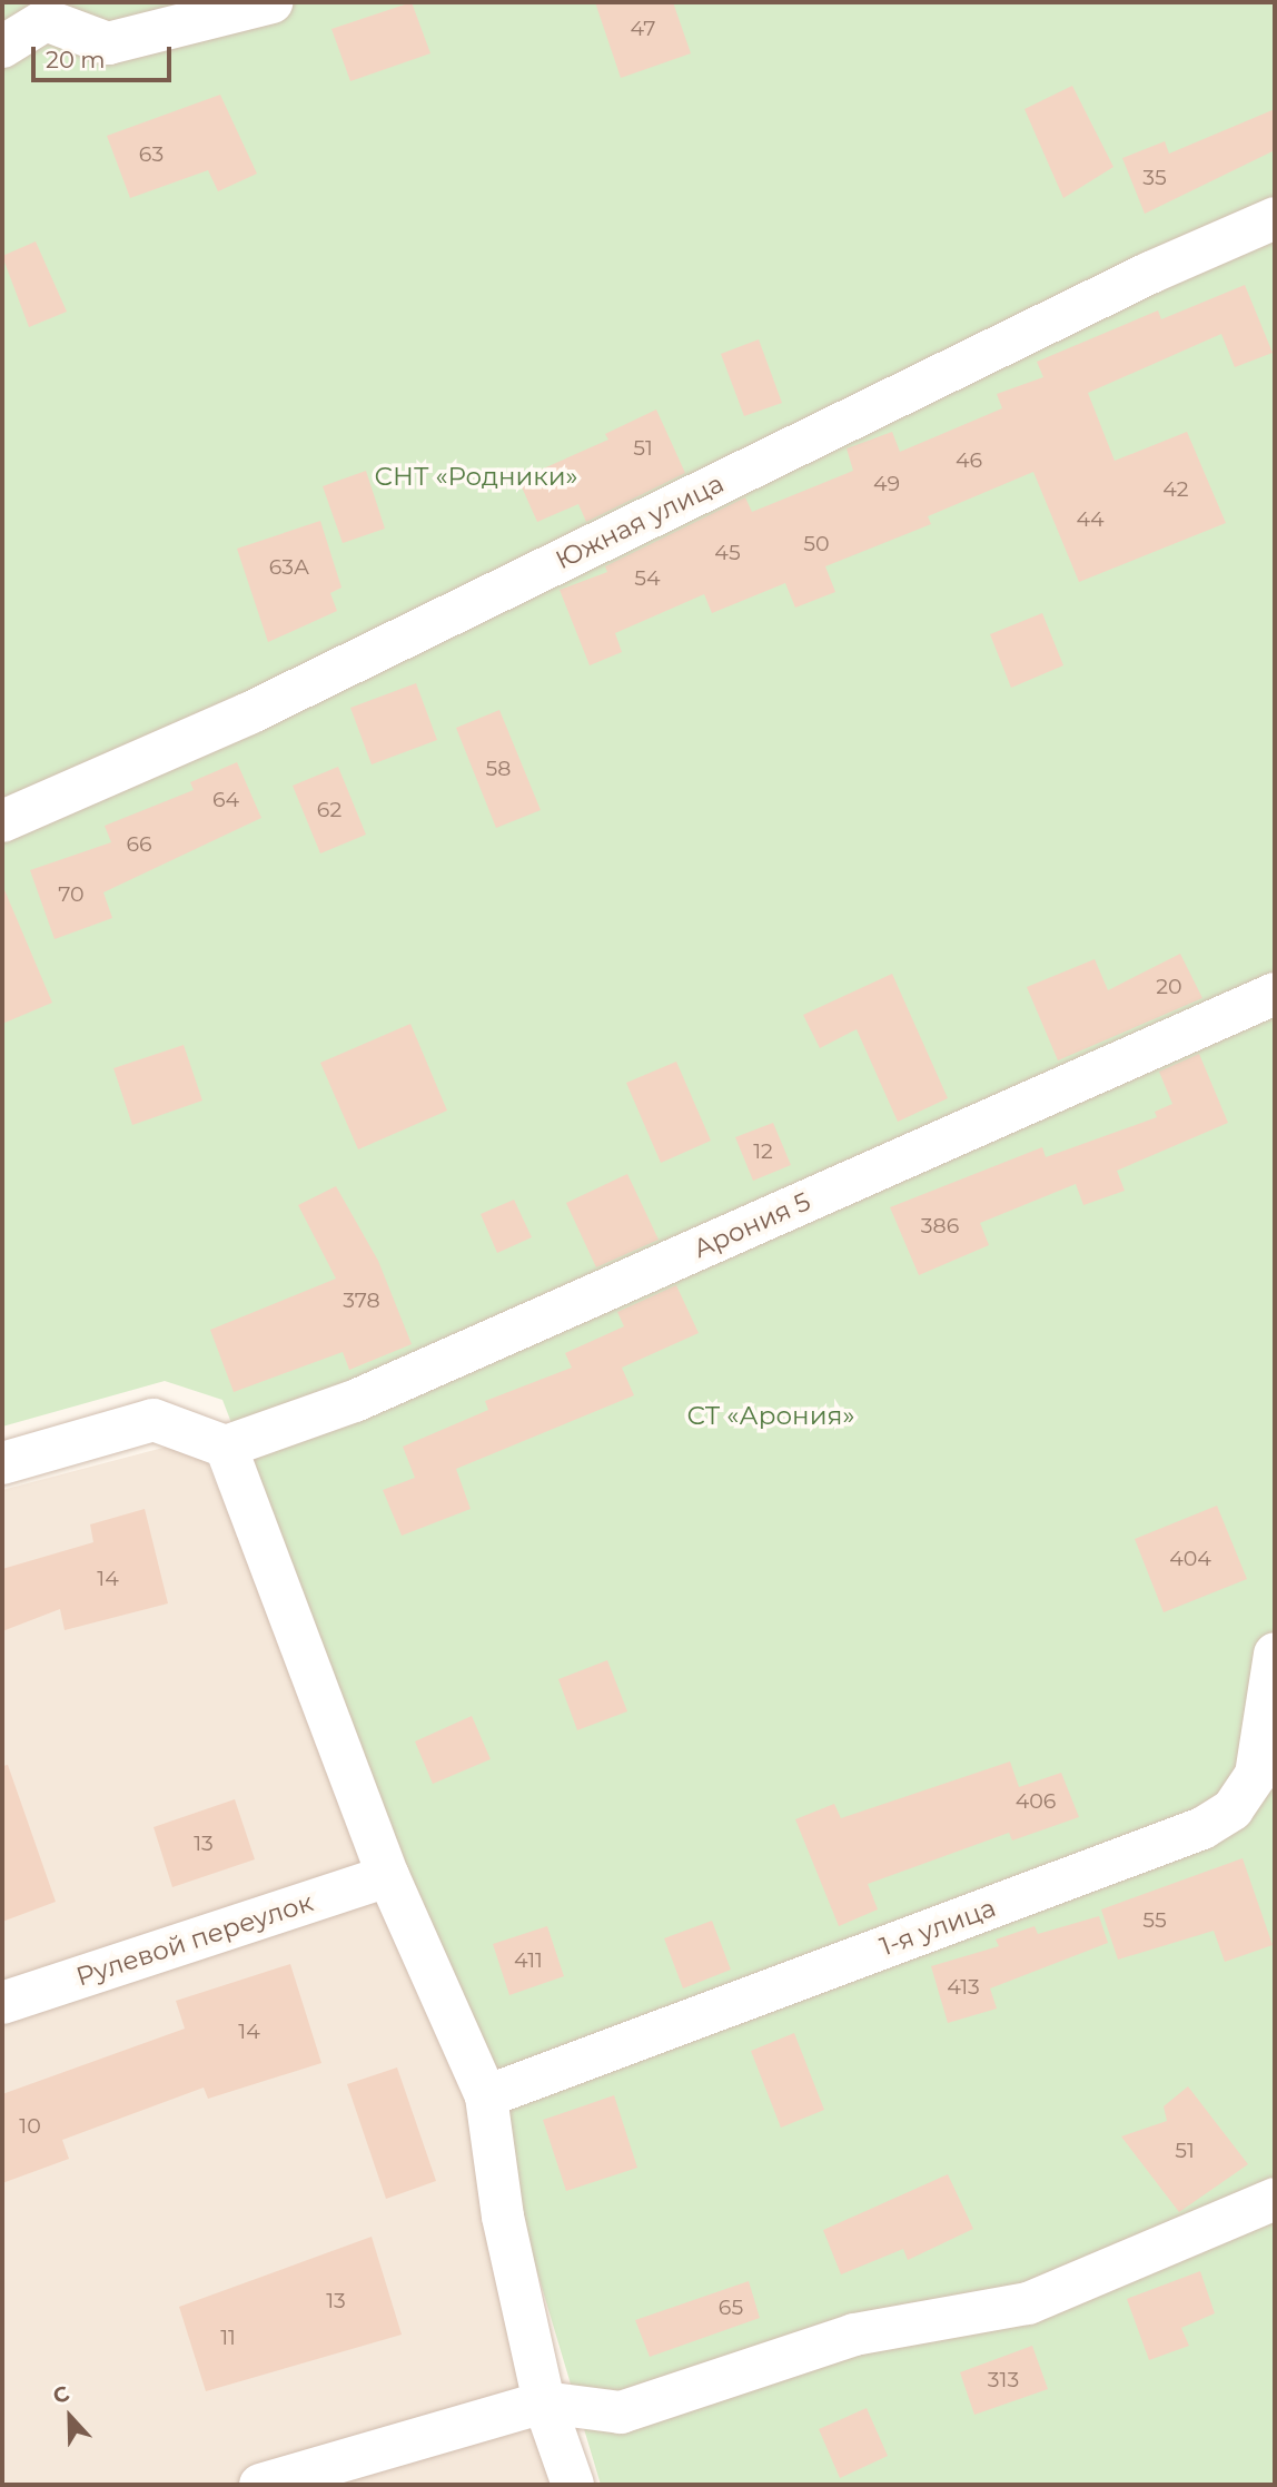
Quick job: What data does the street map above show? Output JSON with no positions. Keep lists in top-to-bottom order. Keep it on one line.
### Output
{"streets":{"street":["Южная улица","Арония 5","1-я улица","Рулевой переулок"]},"parks":["СНТ «Родники»","СТ «Арония»"],"house_numbers":["47","63","35","51","46","49","42","44","50","45","63А","54","58","64","62","66","70","20","12","386","378","404","14","406","13","55","411","413","14","10","51","13","65","11","313"],"scale_bar":"20 m","north":"top"}
